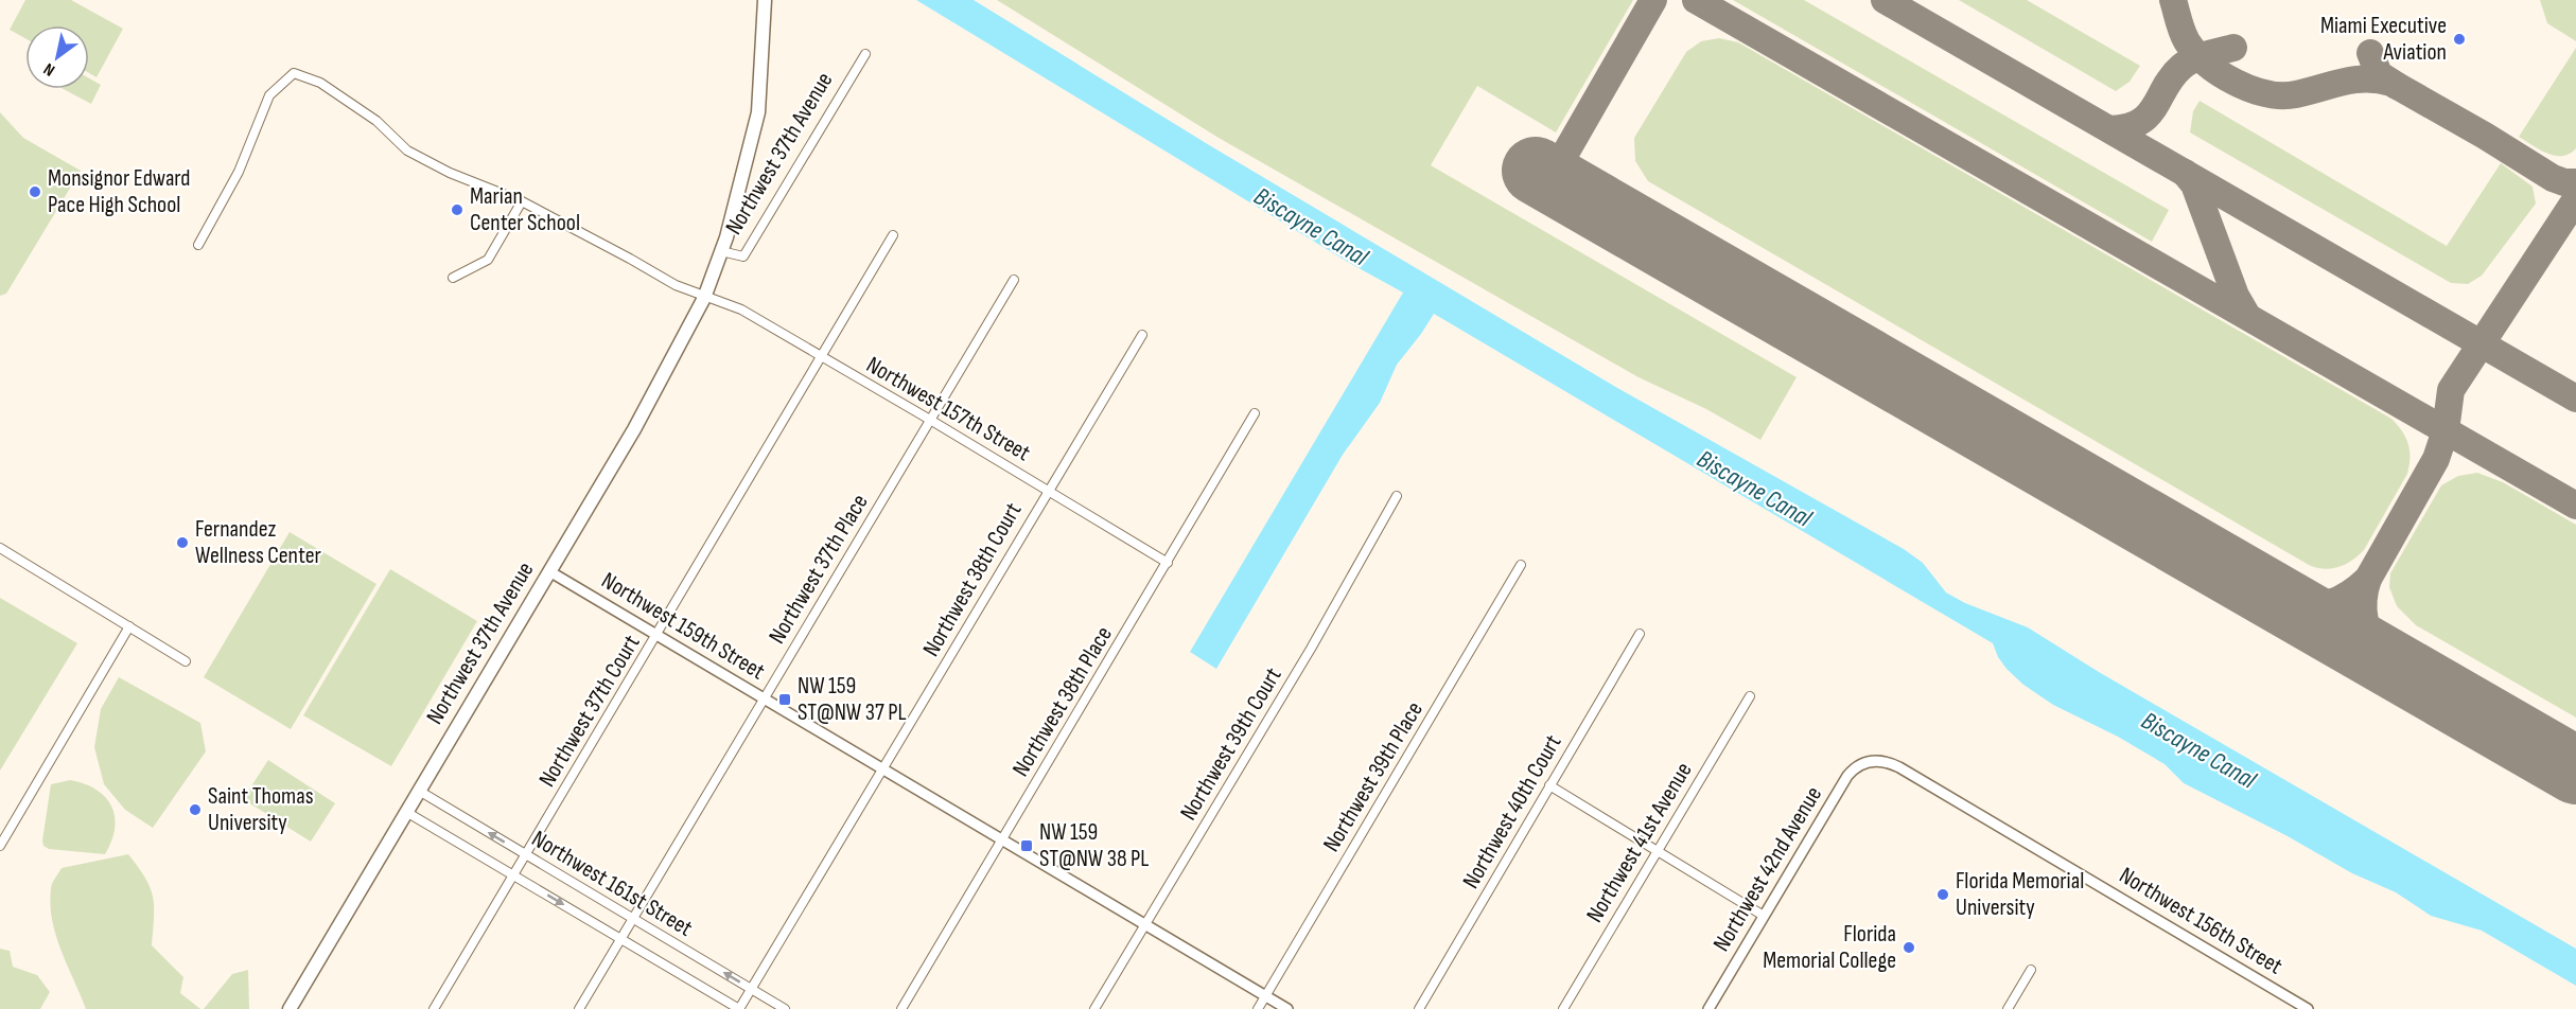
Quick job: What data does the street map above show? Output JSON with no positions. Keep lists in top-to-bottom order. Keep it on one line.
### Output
{"streets":{"main road":["Northwest 37th Avenue"],"street":["Northwest 157th Street","Northwest 37th Place","Northwest 38th Court","Northwest 159th Street","Northwest 38th Place","Northwest 37th Court","Northwest 39th Court","Northwest 39th Place","Northwest 40th Court","Northwest 41st Avenue","Northwest 42nd Avenue","Northwest 161st Street","Northwest 156th Street"]},"crossings":[["Northwest 37th Avenue","Northwest 157th Street"],["Northwest 37th Avenue","Northwest 159th Street"],["Northwest 37th Avenue","Northwest 161st Street"],["Northwest 157th Street","Northwest 37th Place"],["Northwest 157th Street","Northwest 38th Court"],["Northwest 157th Street","Northwest 38th Place"],["Northwest 157th Street","Northwest 37th Court"],["Northwest 37th Place","Northwest 159th Street"],["Northwest 37th Place","Northwest 161st Street"],["Northwest 38th Court","Northwest 159th Street"],["Northwest 38th Court","Northwest 161st Street"],["Northwest 159th Street","Northwest 38th Place"],["Northwest 159th Street","Northwest 37th Court"],["Northwest 159th Street","Northwest 39th Court"],["Northwest 159th Street","Northwest 39th Place"],["Northwest 37th Court","Northwest 161st Street"],["Northwest 42nd Avenue","Northwest 156th Street"]],"water":["Biscayne Canal"],"places":{"other":["Miami Executive Aviation","Monsignor Edward Pace High School","Marian Center School","Fernandez Wellness Center","Saint Thomas University","Florida Memorial University","Florida Memorial College"],"transit":["NW 159 ST@NW 37 PL","NW 159 ST@NW 38 PL"]},"north":"bottom left"}
